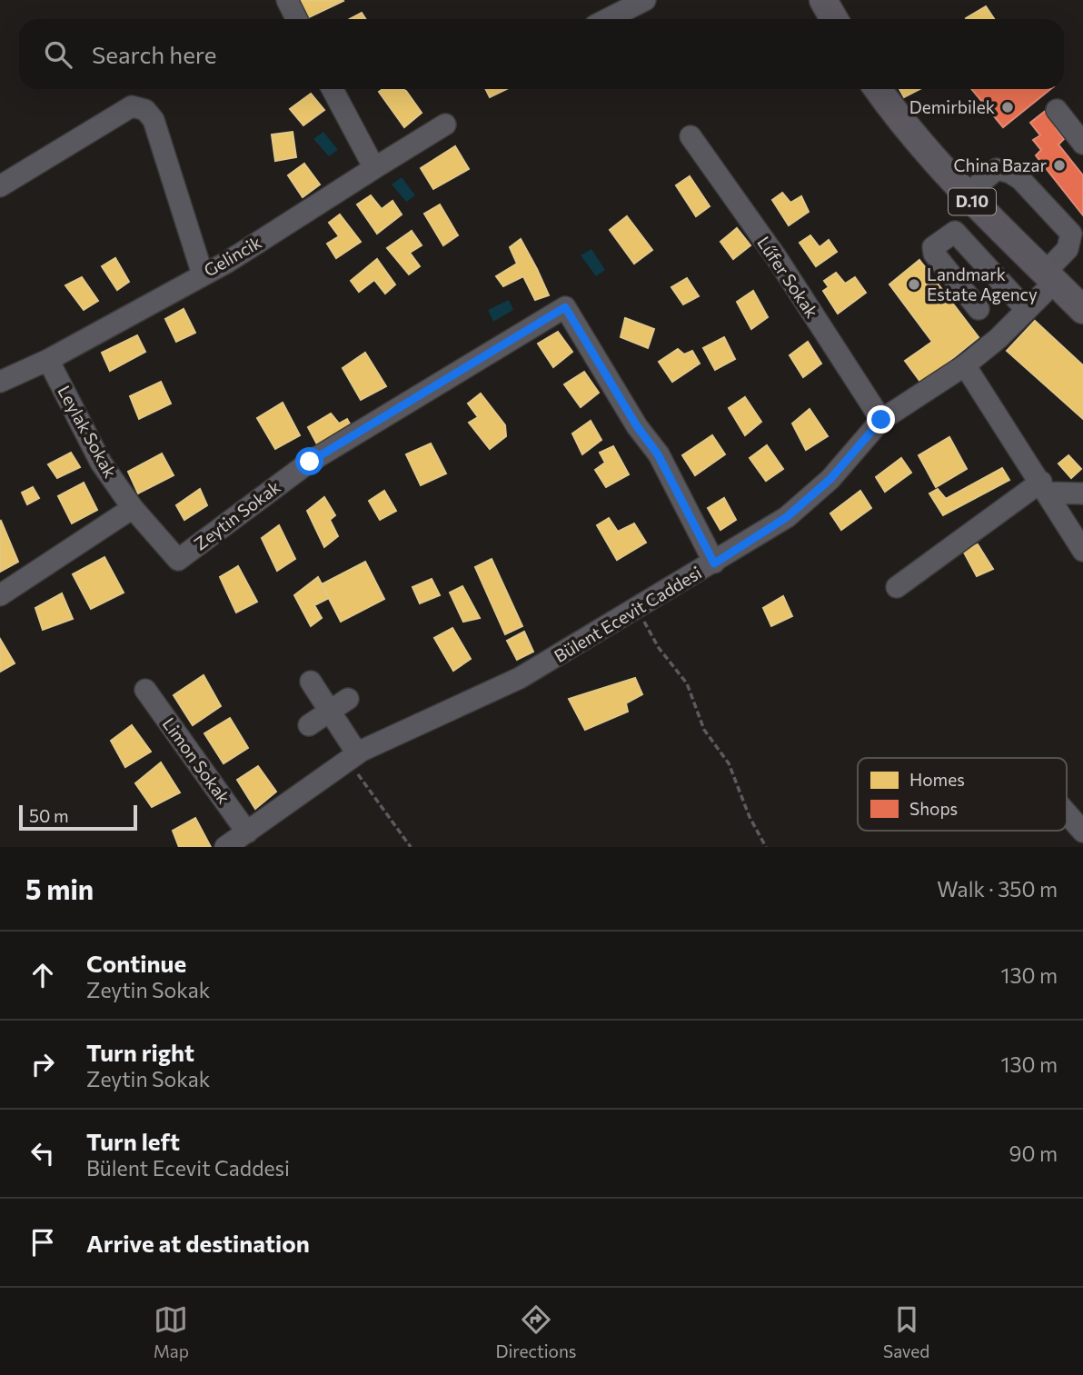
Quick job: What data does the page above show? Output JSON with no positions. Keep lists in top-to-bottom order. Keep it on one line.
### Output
{"streets":{"main road":["D.10"],"street":["Gelincik","Lűfer Sokak","Leylak Sokak","Zeytin Sokak","Bülent Ecevit Caddesi","Limon Sokak"]},"crossings":[["D.10","Bülent Ecevit Caddesi"],["Gelincik","Leylak Sokak"],["Lűfer Sokak","Bülent Ecevit Caddesi"],["Leylak Sokak","Zeytin Sokak"],["Zeytin Sokak","Bülent Ecevit Caddesi"],["Bülent Ecevit Caddesi","Limon Sokak"]],"places":["Demirbilek","China Bazar","Landmark Estate Agency"],"legend":["Homes","Shops"],"scale_bar":"50 m","page":{"search":"Search here","scale":"50 m","heading":["5 min","Walk · 350 m"],"list":[["Continue","Zeytin Sokak","130 m"],["Turn right","Zeytin Sokak","130 m"],["Turn left","Bülent Ecevit Caddesi","90 m"],"Arrive at destination"],"nav":["Map","Directions","Saved"]}}
